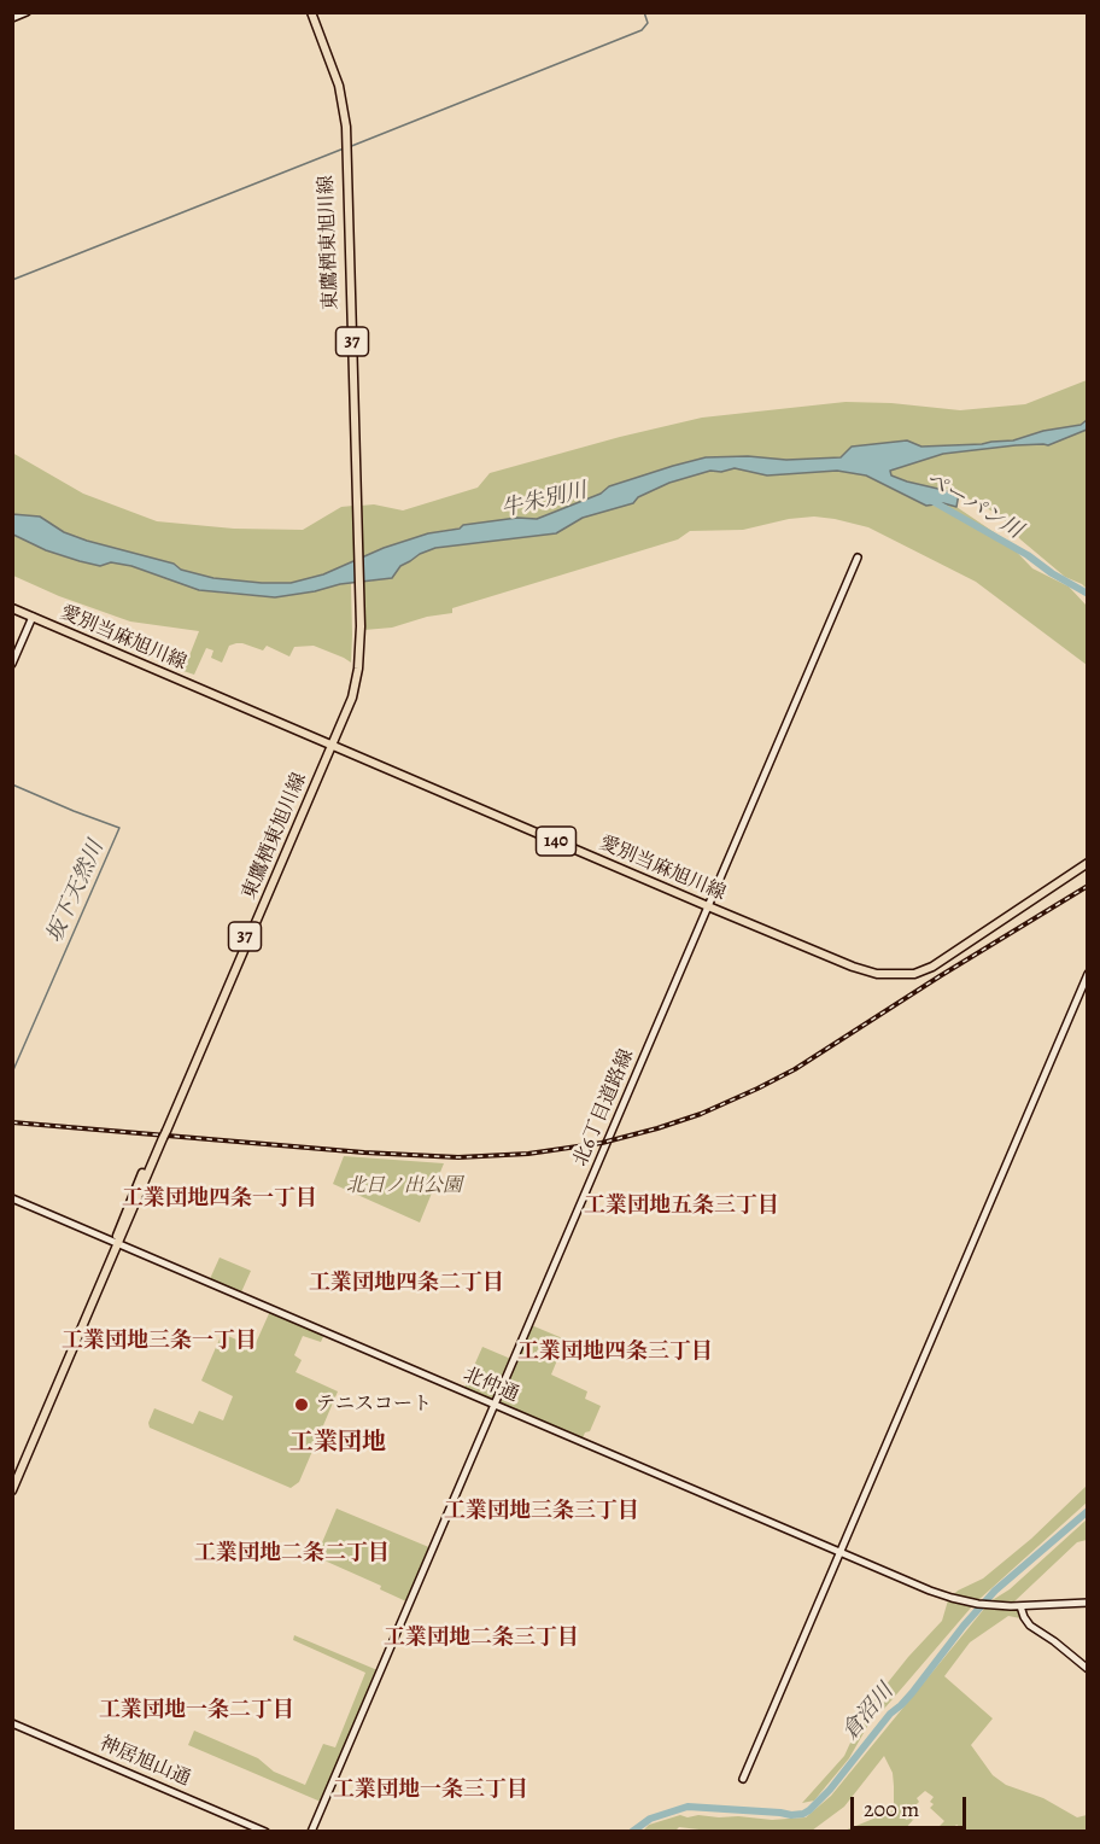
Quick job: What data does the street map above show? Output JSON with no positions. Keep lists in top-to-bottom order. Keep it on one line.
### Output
{"streets":{"main road":["東鷹栖東旭川線","37","愛別当麻旭川線","140"],"street":["北6丁目道路線","北仲通","神居旭山通"]},"crossings":[["東鷹栖東旭川線","愛別当麻旭川線"],["東鷹栖東旭川線","北仲通"],["愛別当麻旭川線","北6丁目道路線"],["北6丁目道路線","北仲通"]],"districts":["工業団地四条一丁目","工業団地五条三丁目","工業団地四条二丁目","工業団地三条一丁目","工業団地四条三丁目","工業団地","工業団地三条三丁目","工業団地二条二丁目","工業団地二条三丁目","工業団地一条二丁目","工業団地一条三丁目"],"water":["牛朱別川","ペーパン川","坂下天然川","倉沼川"],"parks":["北日ノ出公園"],"places":["テニスコート"],"scale_bar":"200 m"}
